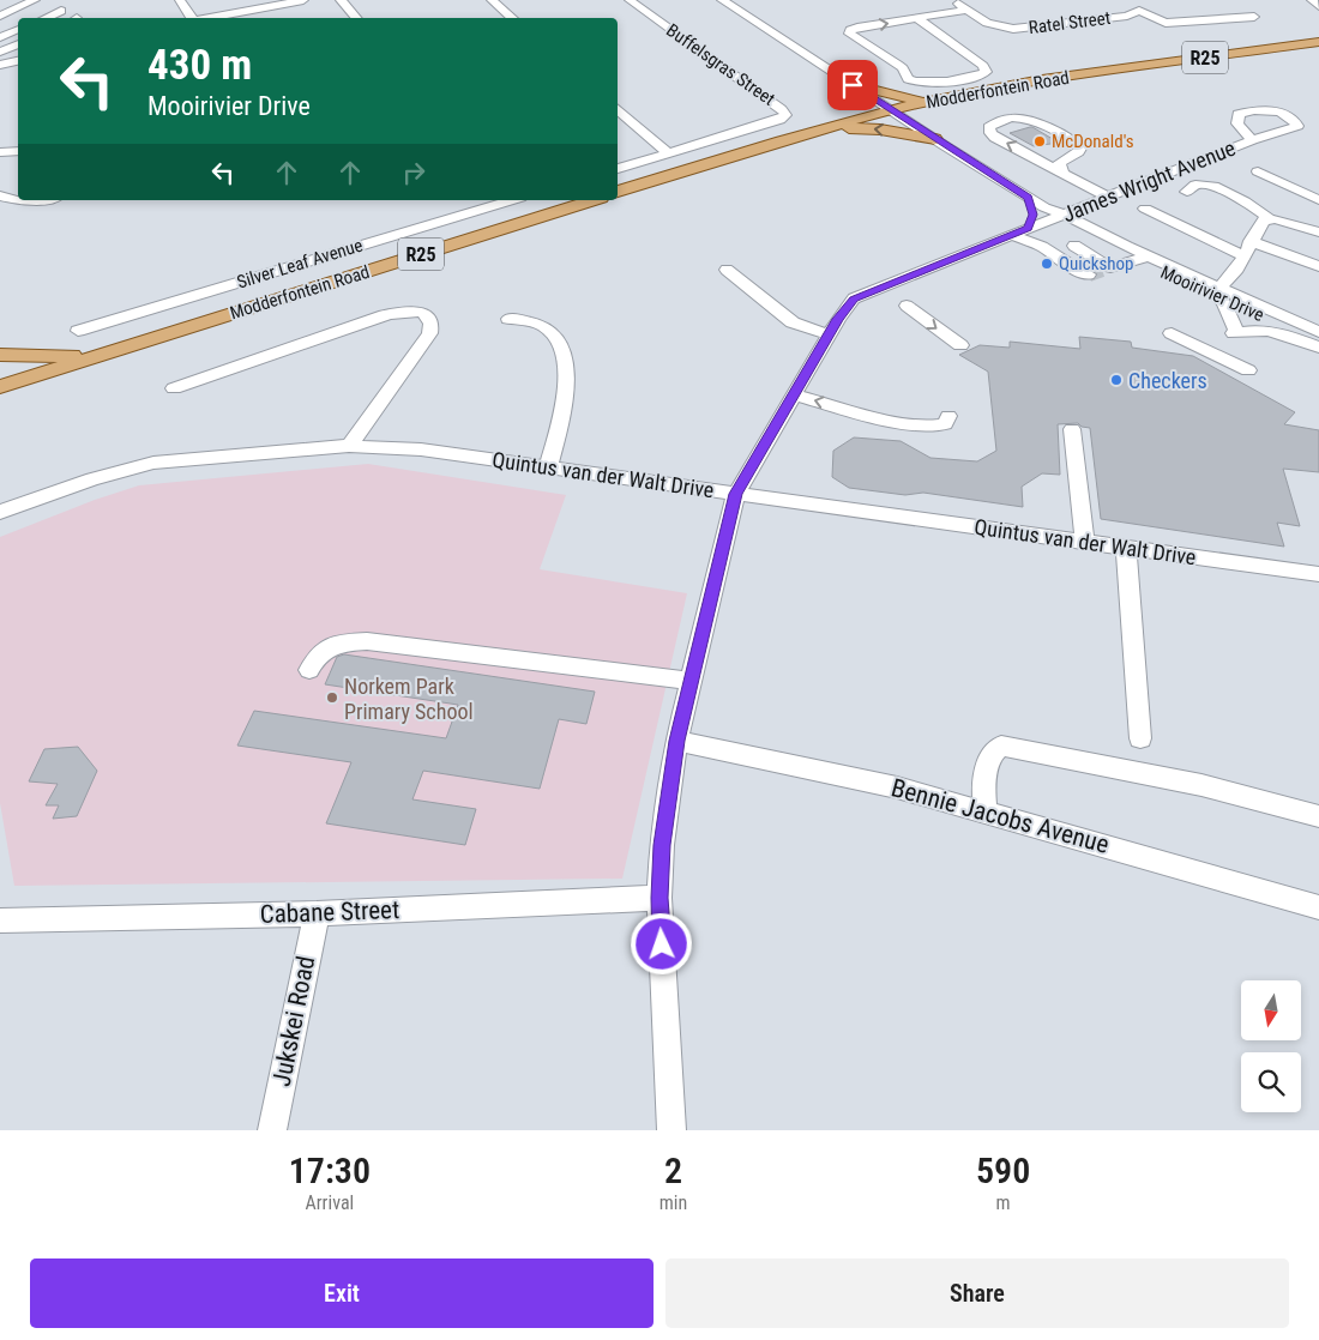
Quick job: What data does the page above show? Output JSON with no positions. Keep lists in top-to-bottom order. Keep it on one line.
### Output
{"streets":{"main road":["R25","Modderfontein Road"],"street":["Ratel Street","Buffelsgras Street","James Wright Avenue","Silver Leaf Avenue","Mooirivier Drive","Quintus van der Walt Drive","Bennie Jacobs Avenue","Cabane Street","Jukskei Road"]},"crossings":[["Modderfontein Road","Mooirivier Drive"],["James Wright Avenue","Mooirivier Drive"],["James Wright Avenue","Quintus van der Walt Drive"],["James Wright Avenue","Bennie Jacobs Avenue"],["James Wright Avenue","Cabane Street"],["Cabane Street","Jukskei Road"]],"places":["McDonald's","Quickshop","Checkers","Norkem Park Primary School"],"north":"bottom","page":{"turn":["430 m","Mooirivier Drive"],"eta":["17:30","Arrival","2","min","590","m"],"buttons":["Exit","Share"]}}
